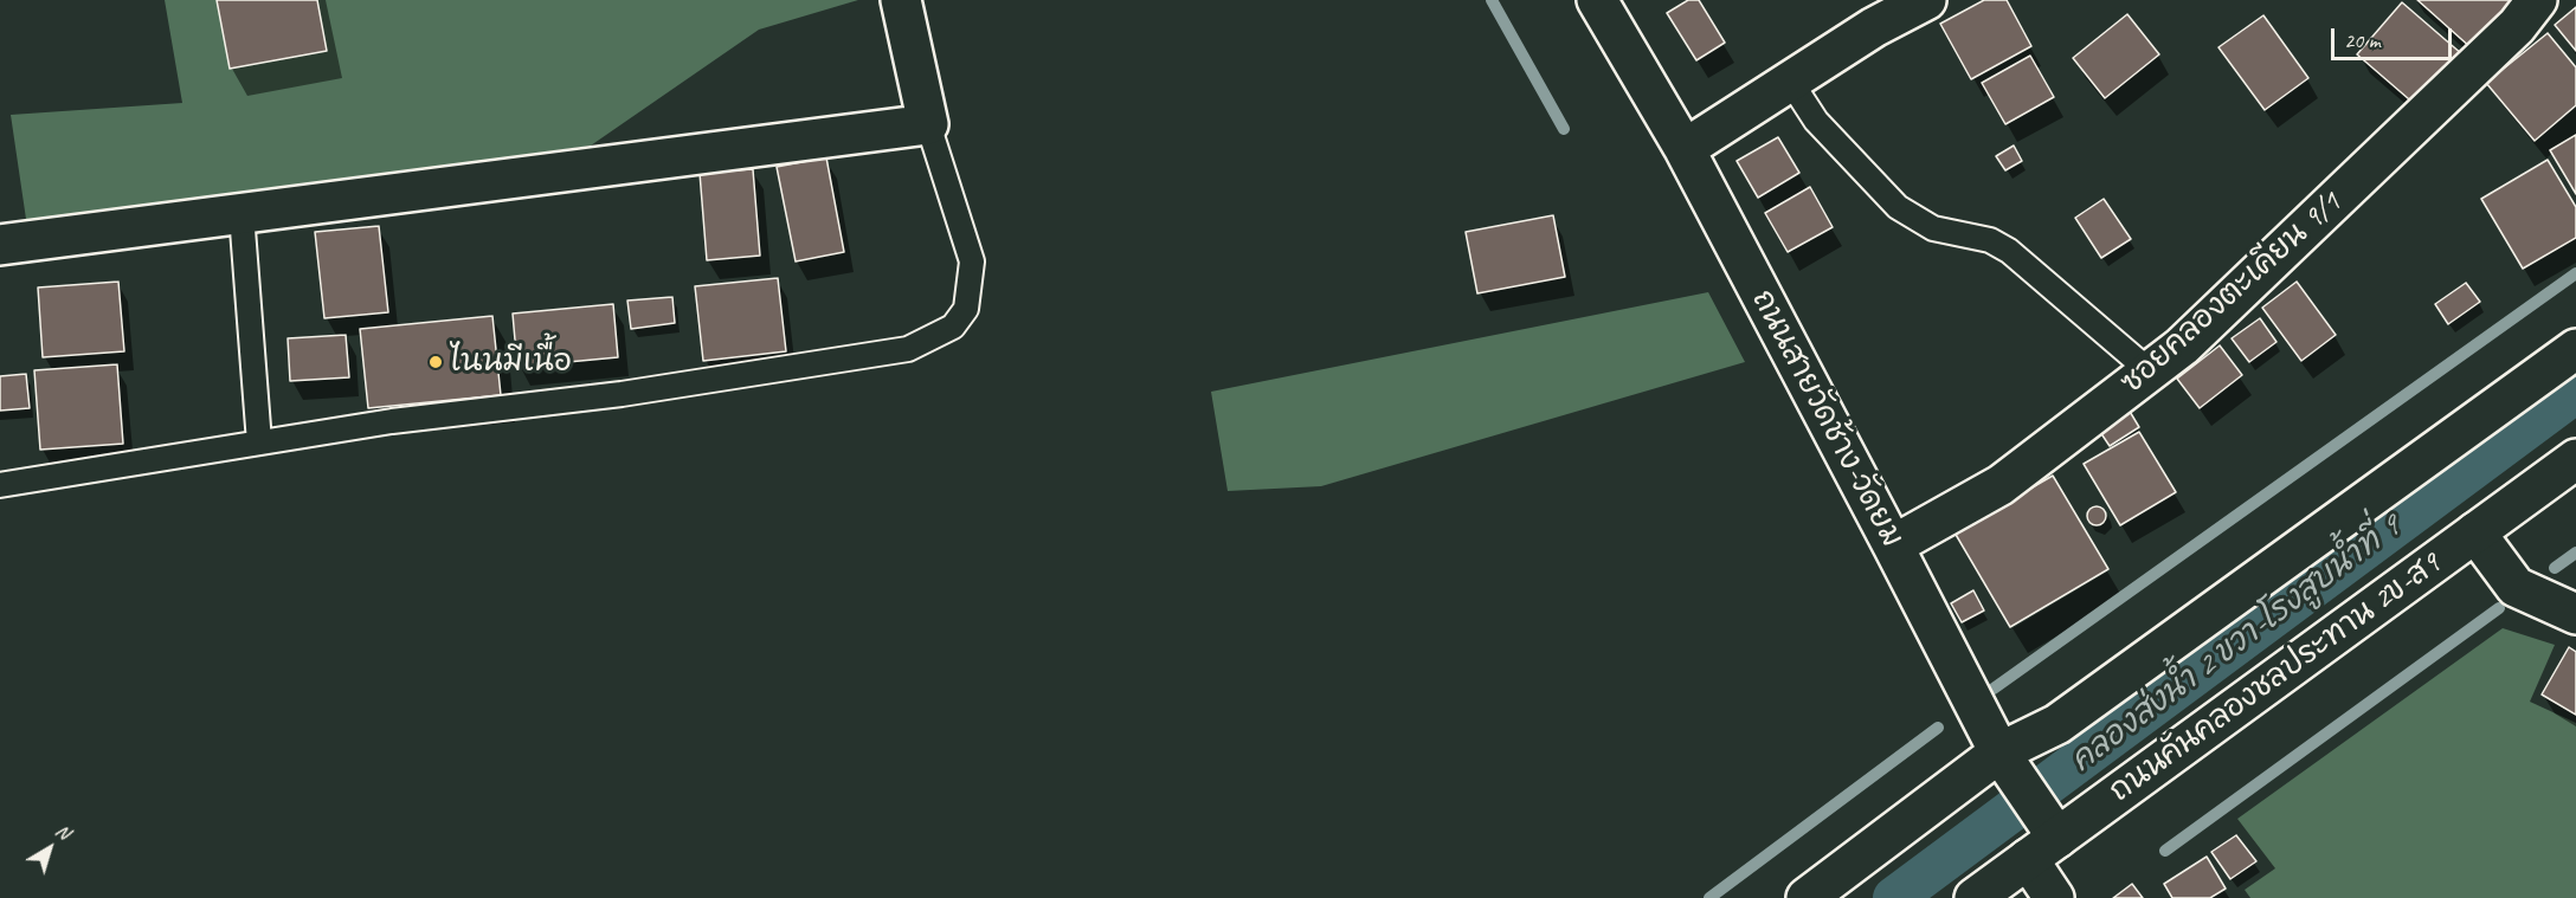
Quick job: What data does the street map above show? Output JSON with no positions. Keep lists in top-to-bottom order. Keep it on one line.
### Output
{"streets":{"street":["ซอยคลองตะเคียน 9/1","ถนนสายวัดช้าง-วัดยม","ถนนคันคลองชลประทาน 2ข-ส9"]},"crossings":[["ซอยคลองตะเคียน 9/1","ถนนสายวัดช้าง-วัดยม"],["ถนนสายวัดช้าง-วัดยม","ถนนคันคลองชลประทาน 2ข-ส9"]],"water":["คลองส่งน้ำ 2 ขวา-โรงสูบน้ำที่ 9"],"places":["ไนนมีเนื้อ"],"scale_bar":"20 m","north":"top right"}
